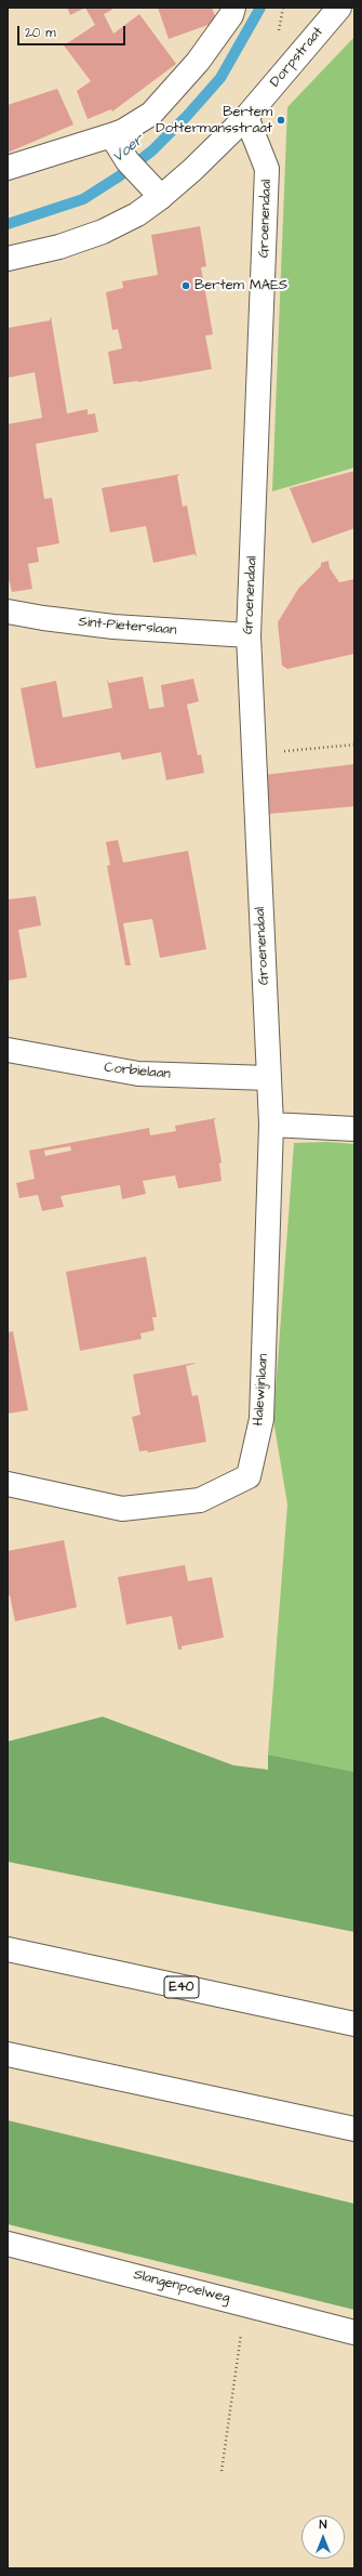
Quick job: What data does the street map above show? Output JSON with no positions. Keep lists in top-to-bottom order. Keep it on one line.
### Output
{"streets":{"main road":["Dorpstraat","Groenendaal","Sint-Pieterslaan","Corbielaan","Halewijnlaan","E40","Slangenpoelweg"]},"crossings":[["Dorpstraat","Groenendaal"],["Groenendaal","Sint-Pieterslaan"],["Groenendaal","Corbielaan"],["Groenendaal","Halewijnlaan"],["Corbielaan","Halewijnlaan"]],"water":["Voer"],"places":["Bertem Dottermansstraat","Bertem MAES"],"scale_bar":"20 m","north":"top"}
